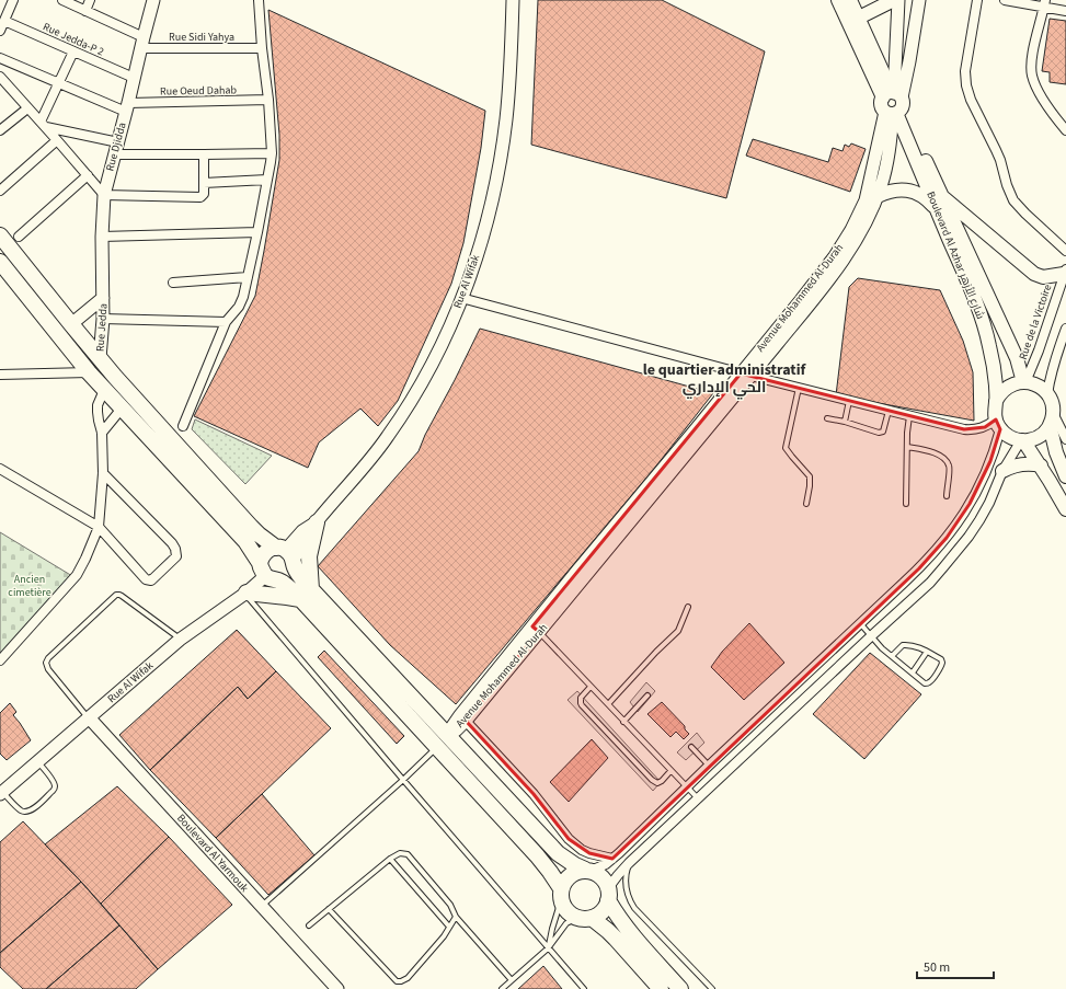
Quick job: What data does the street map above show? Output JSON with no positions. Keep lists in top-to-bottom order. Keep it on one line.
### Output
{"streets":{"main road":["Boulevard Al Azhar شارع الأزهر"],"street":["Rue Sidi Yahya","Rue Jedda-P 2","Rue Oeud Dahab","Rue Djidda","Rue Al Wifak","Avenue Mohammed Al-Durah","Rue de la Victoire","Rue Jedda","Boulevard Al Yarmouk"]},"crossings":[["Rue Sidi Yahya","Rue Djidda"],["Rue Jedda-P 2","Rue Djidda"],["Rue Oeud Dahab","Rue Djidda"],["Rue Djidda","Rue Jedda"],["Boulevard Al Azhar شارع الأزهر","Avenue Mohammed Al-Durah"],["Boulevard Al Azhar شارع الأزهر","Rue de la Victoire"],["Rue Al Wifak","Boulevard Al Yarmouk"]],"districts":["le quartier administratif الحي الإداري"],"parks":["Ancien cimetière"],"scale_bar":"50 m"}
